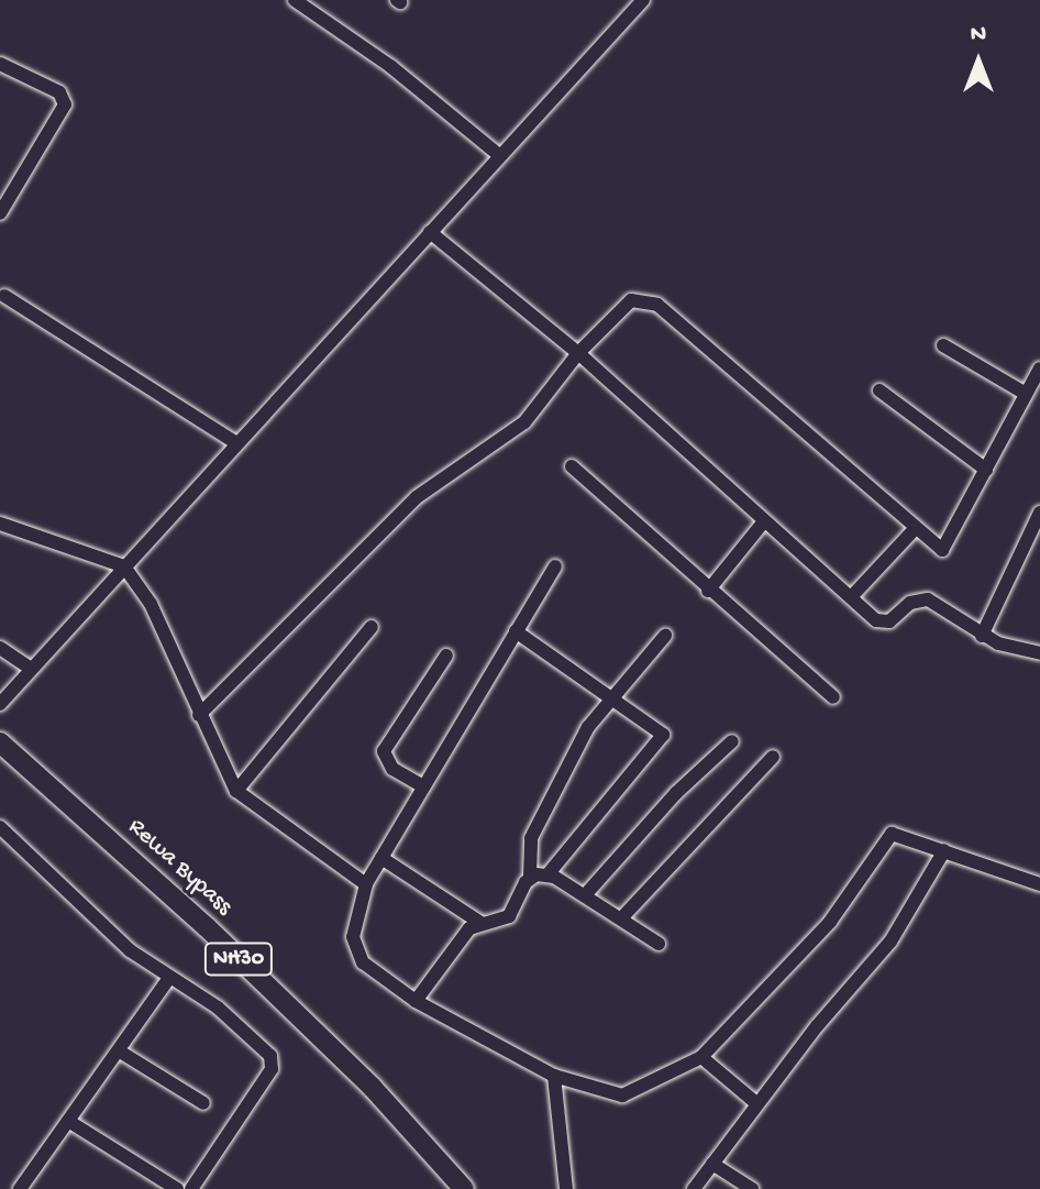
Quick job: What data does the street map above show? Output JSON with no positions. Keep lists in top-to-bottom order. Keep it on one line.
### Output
{"streets":{"highway":["Rewa Bypass","NH30"]},"north":"top"}
